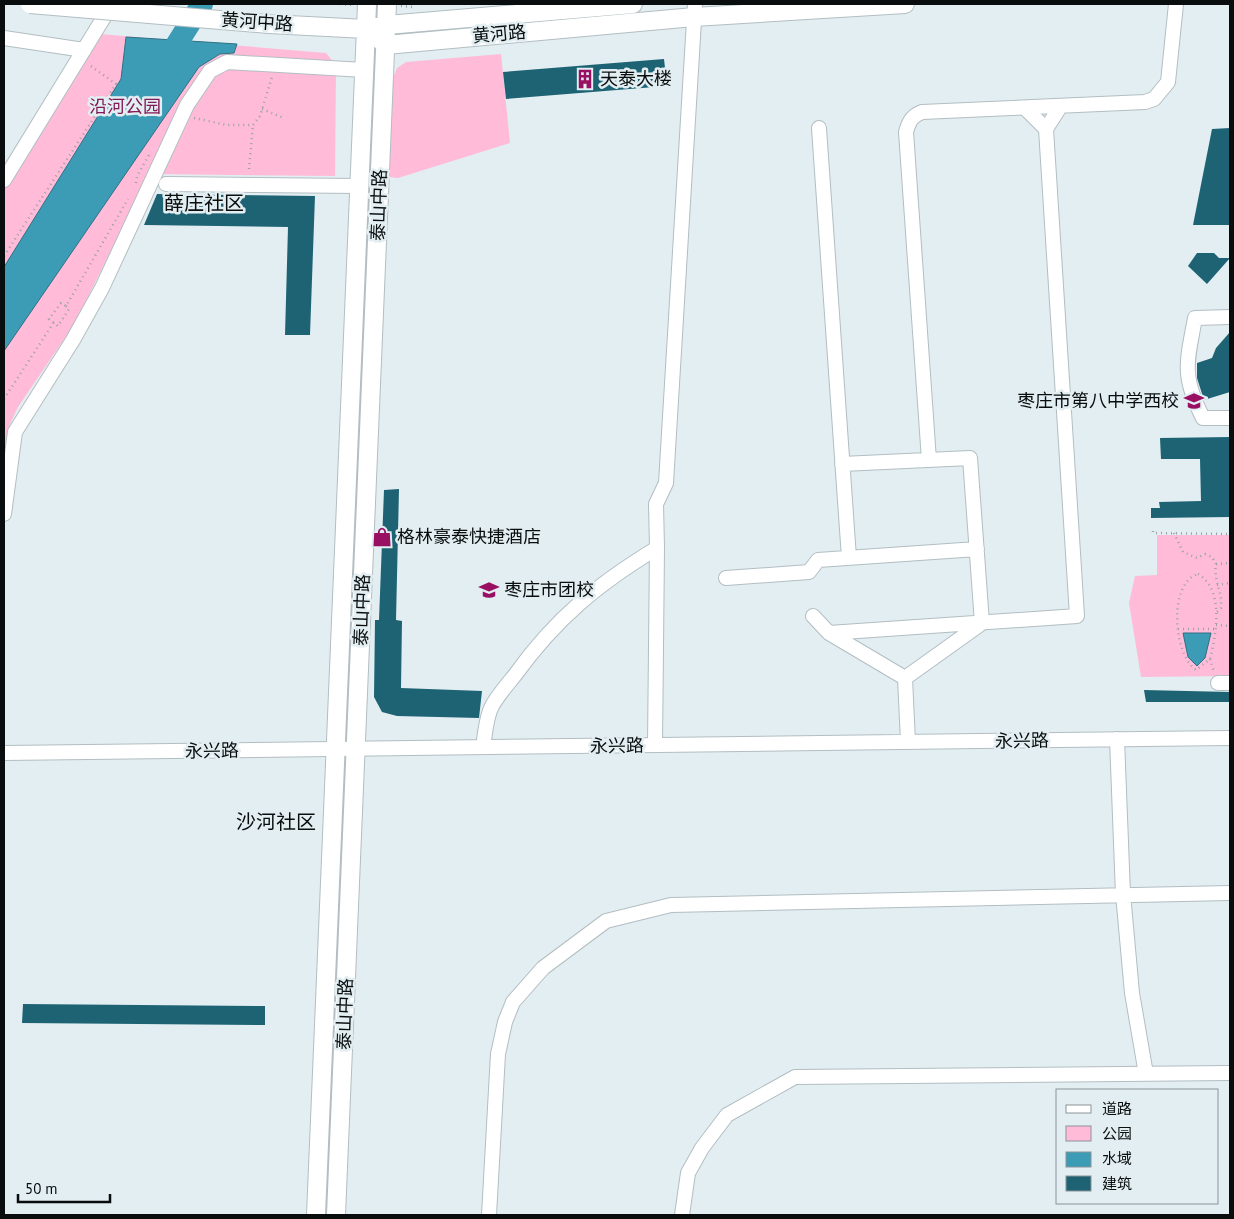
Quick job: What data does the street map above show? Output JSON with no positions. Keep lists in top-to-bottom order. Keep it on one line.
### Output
{"streets":{"main road":["黄河中路","黄河路","泰山中路"],"street":["永兴路"]},"crossings":[["黄河中路","黄河路"],["黄河中路","泰山中路"],["黄河路","泰山中路"],["泰山中路","永兴路"]],"districts":["薛庄社区","沙河社区"],"parks":["沿河公园"],"places":{"building":["天泰大楼"],"school or university":["枣庄市第八中学西校","枣庄市团校"],"shop":["格林豪泰快捷酒店"]},"legend":["道路","公园","水域","建筑"],"scale_bar":"50 m"}
